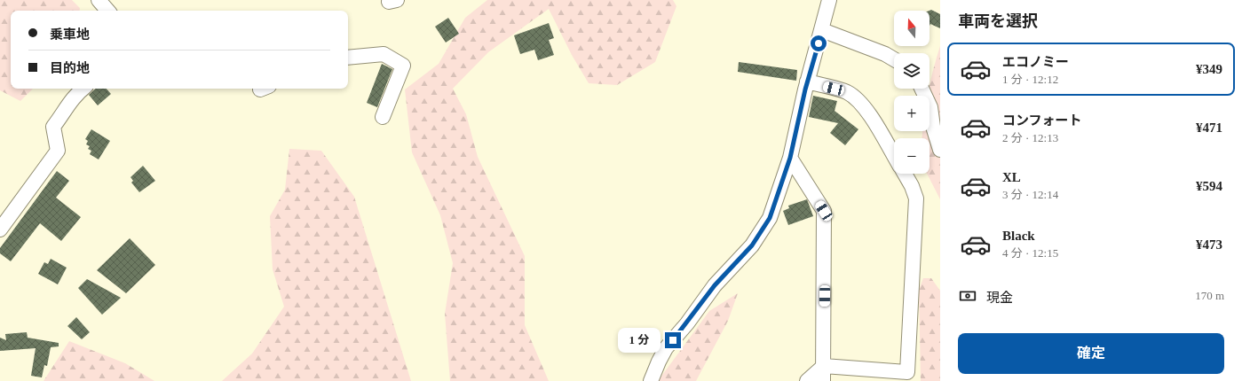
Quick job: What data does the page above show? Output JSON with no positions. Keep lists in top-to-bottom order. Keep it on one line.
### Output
{"north":"top","page":{"heading":"車両を選択","map_buttons":["+","−"],"banner":["乗車地","目的地"],"list":[{"name":"エコノミー","note":"1 分 · 12:12","value":"¥349"},{"name":"コンフォート","note":"2 分 · 12:13","value":"¥471"},{"name":"XL","note":"3 分 · 12:14","value":"¥594"},{"name":"Black","note":"4 分 · 12:15","value":"¥473"}],"pay":["現金","170 m"],"buttons":"確定","bubble":"1 分"}}
